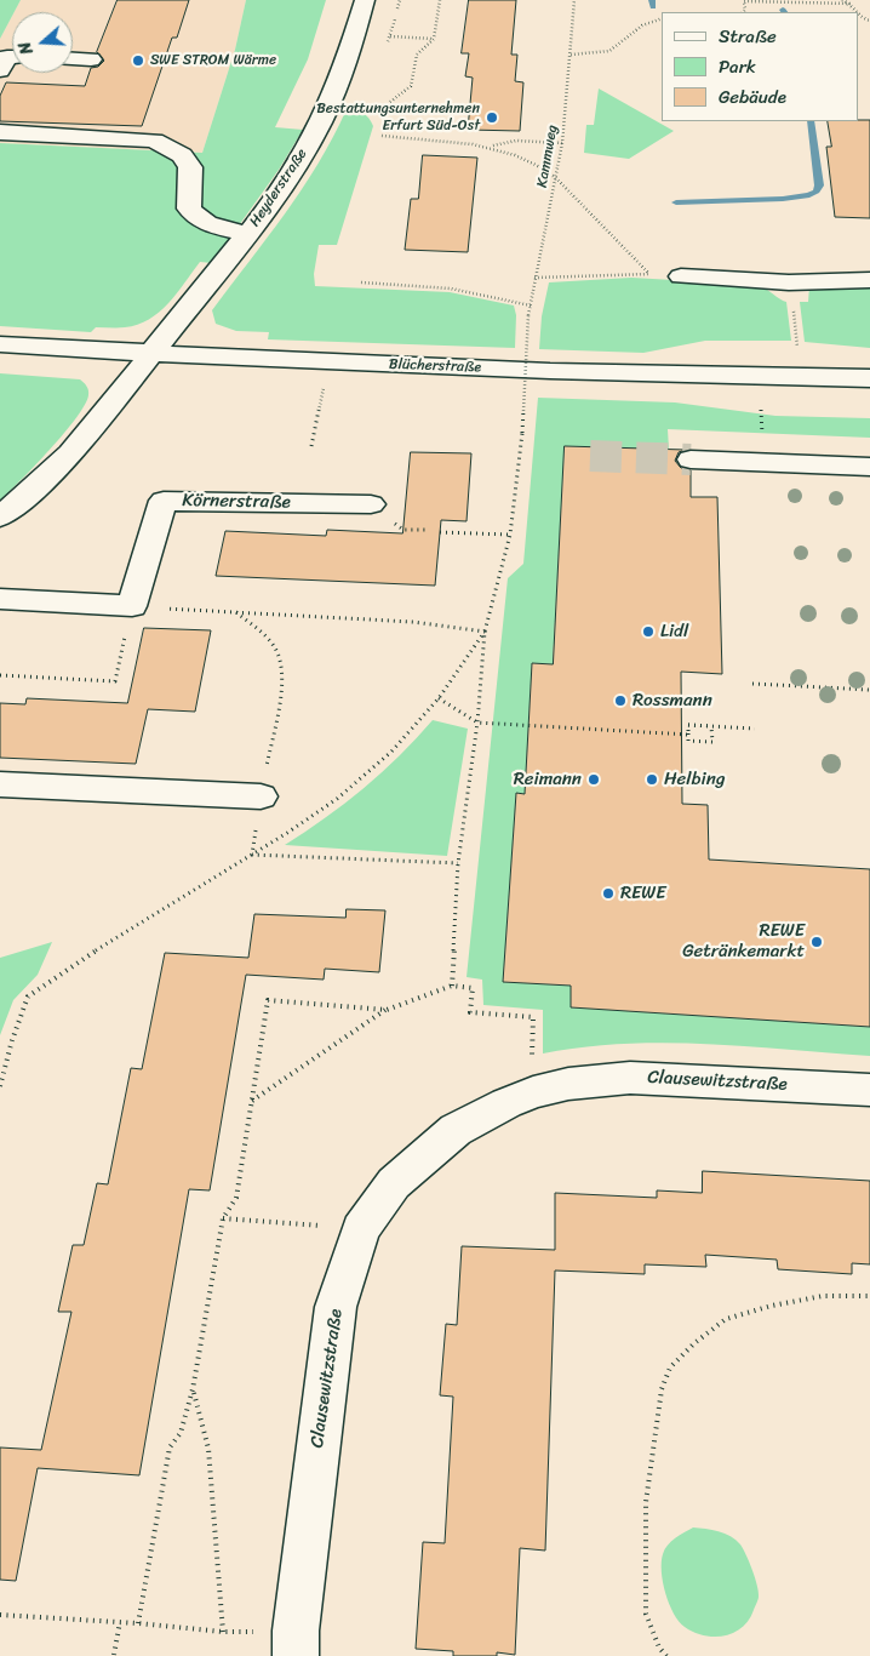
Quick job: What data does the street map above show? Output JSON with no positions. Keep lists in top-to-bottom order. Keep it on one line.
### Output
{"streets":{"street":["Heyderstraße","Blücherstraße","Körnerstraße","Clausewitzstraße"],"path":["Kammweg"]},"crossings":[["Heyderstraße","Blücherstraße"]],"places":["SWE STROM Wärme","Bestattungsunternehmen Erfurt Süd-Ost","Lidl","Rossmann","Reimann","Helbing","REWE","REWE Getränkemarkt"],"legend":["Straße","Park","Gebäude"],"north":"left"}
